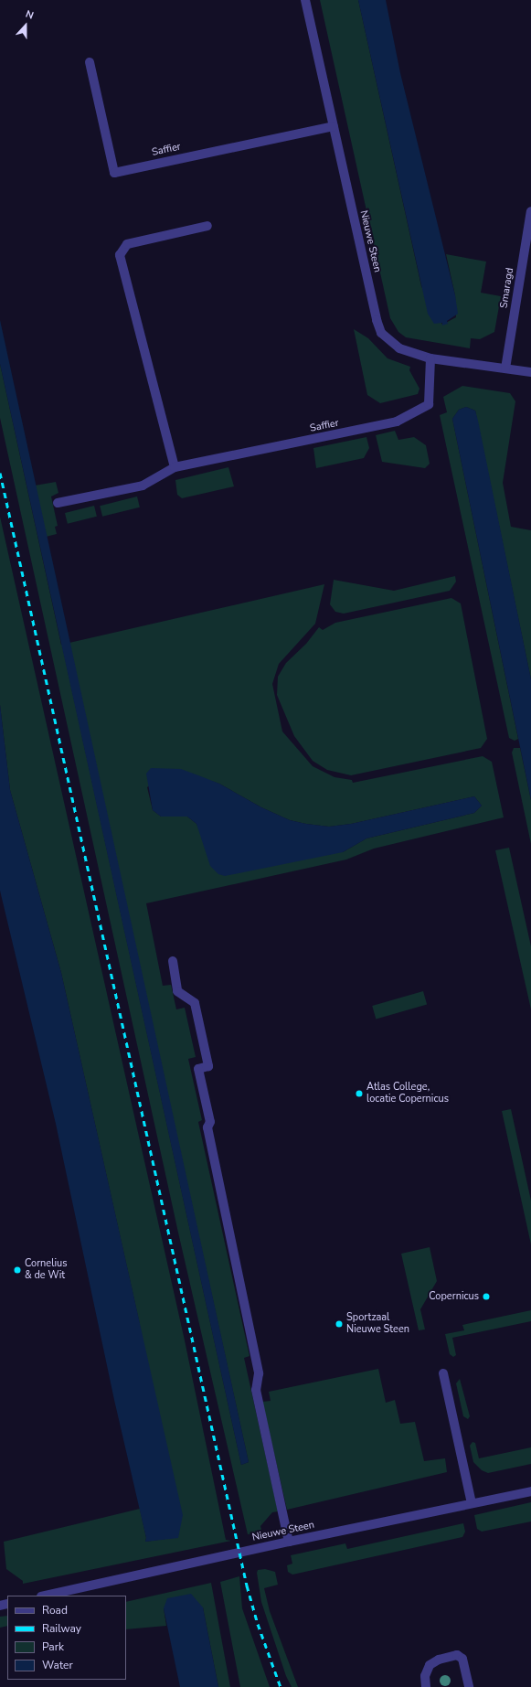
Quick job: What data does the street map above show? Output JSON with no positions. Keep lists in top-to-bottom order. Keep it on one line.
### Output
{"streets":{"street":["Saffier","Nieuwe Steen","Smaragd"]},"crossings":[["Saffier","Nieuwe Steen"],["Nieuwe Steen","Smaragd"]],"places":["Atlas College, locatie Copernicus","Cornelius & de Wit","Copernicus","Sportzaal Nieuwe Steen"],"legend":["Road","Railway","Park","Water"],"north":"top"}
